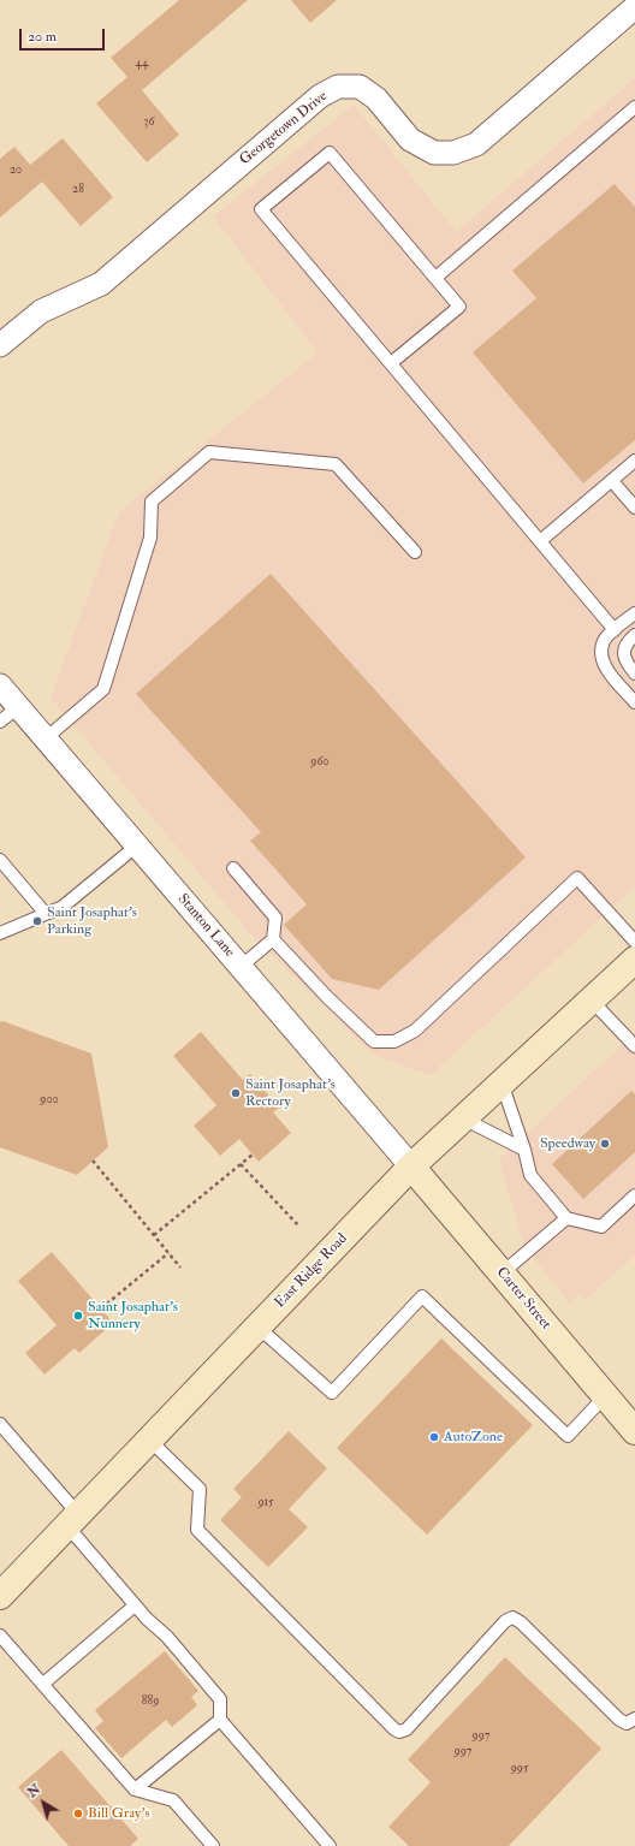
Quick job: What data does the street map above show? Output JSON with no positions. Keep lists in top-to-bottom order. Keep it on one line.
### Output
{"streets":{"main road":["East Ridge Road","Carter Street"],"street":["Georgetown Drive","Stanton Lane"]},"crossings":[["Stanton Lane","East Ridge Road"],["Stanton Lane","Carter Street"],["East Ridge Road","Carter Street"]],"places":["Saint Josaphat’s Parking","Saint Josaphat’s Rectory","Speedway","Saint Josaphat’s Nunnery","AutoZone","Bill Gray's"],"house_numbers":["44","36","20","28","960","900","915","889","997","997","995"],"scale_bar":"20 m","north":"top left"}
